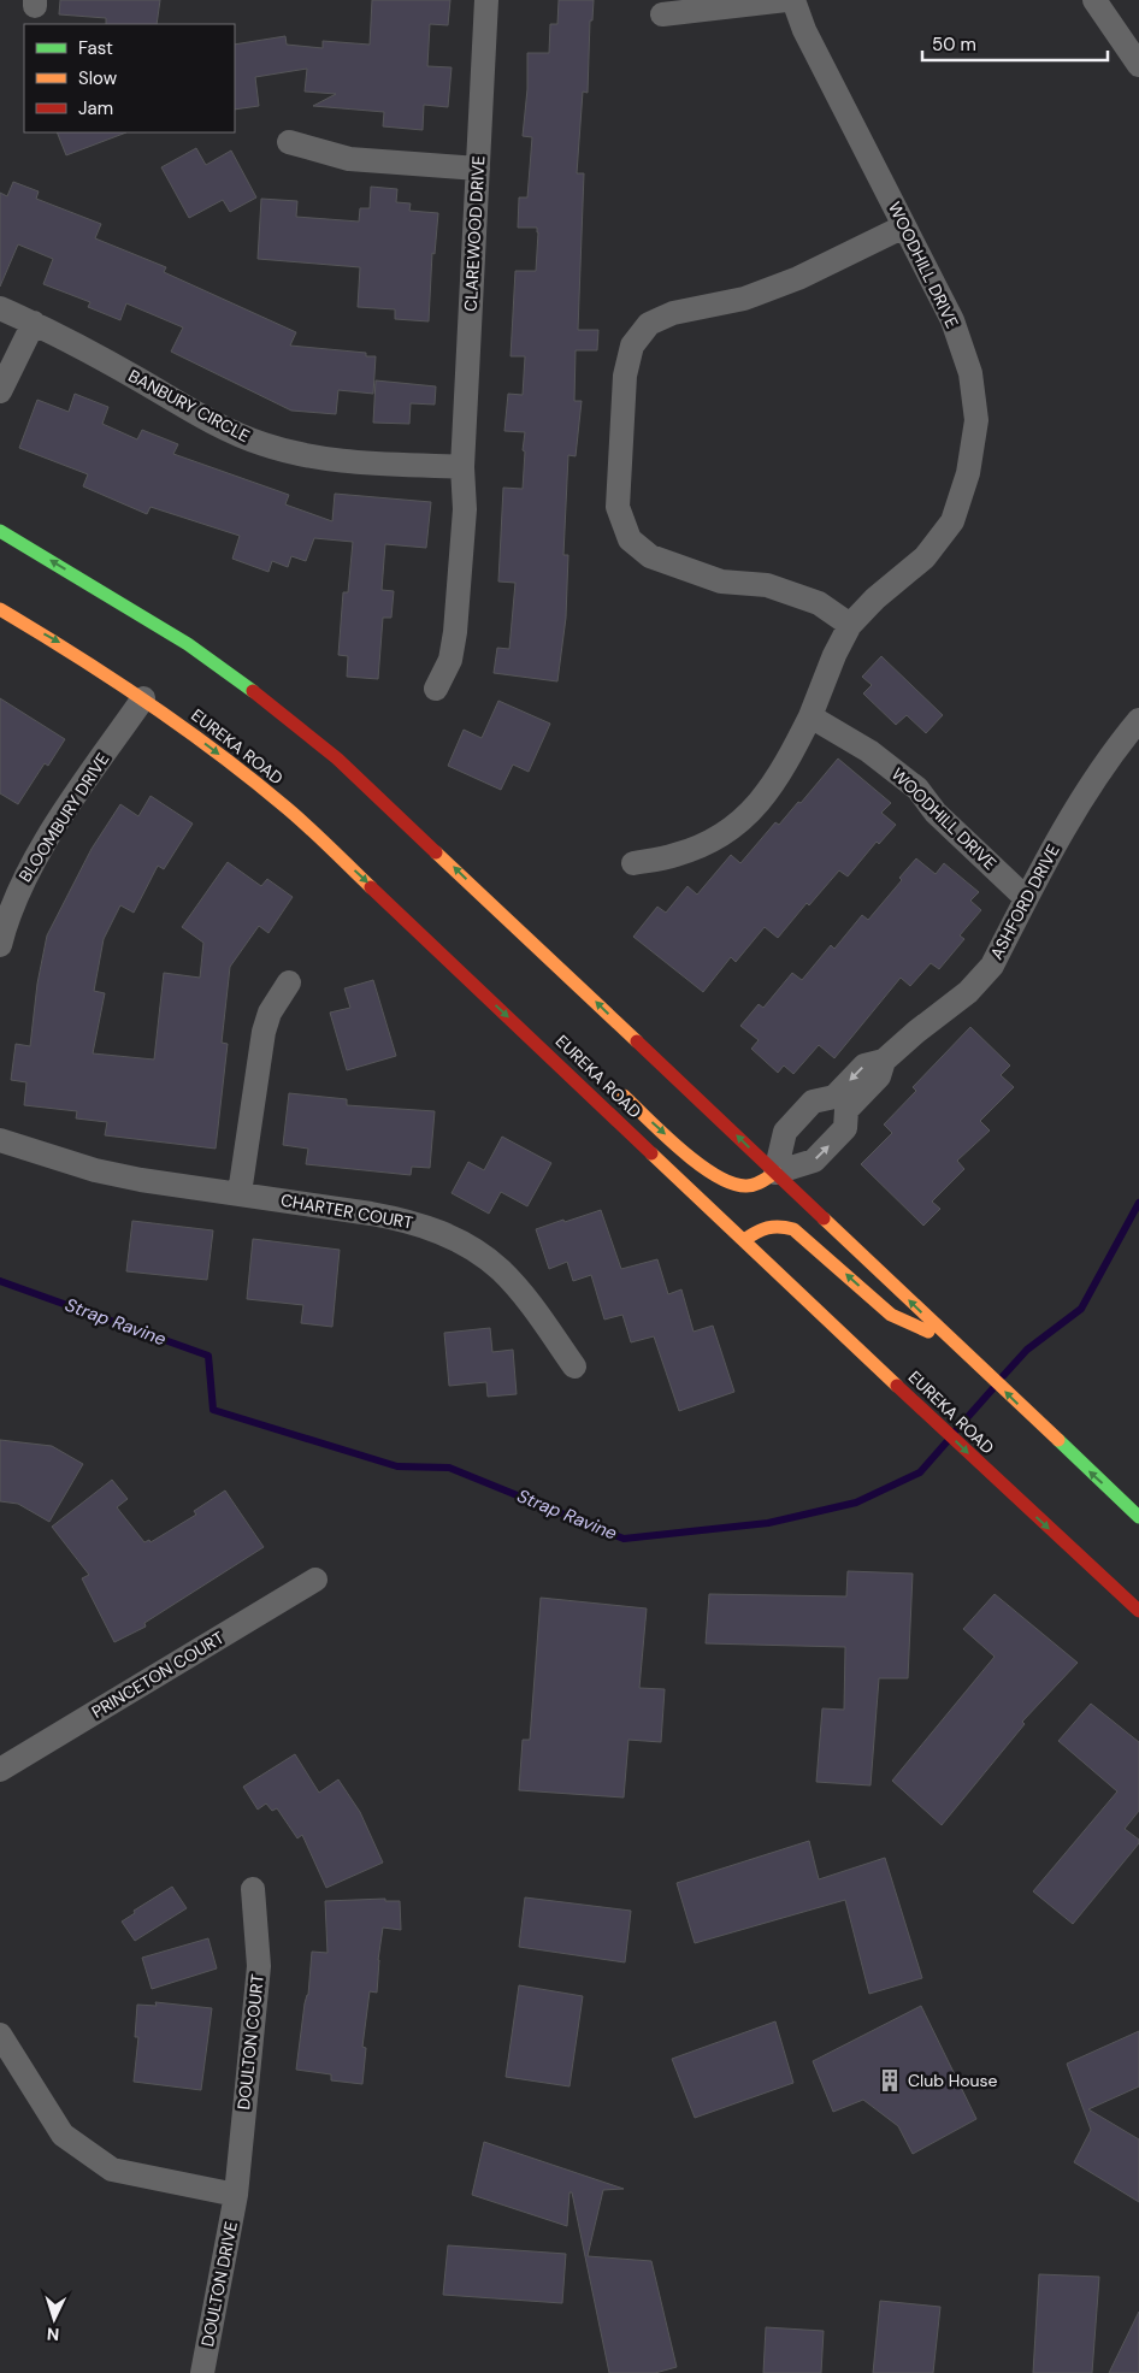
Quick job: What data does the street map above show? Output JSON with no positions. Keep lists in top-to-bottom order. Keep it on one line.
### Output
{"streets":{"main road":["EUREKA ROAD"],"street":["CLAREWOOD DRIVE","WOODHILL DRIVE","BANBURY CIRCLE","BLOOMBURY DRIVE","ASHFORD DRIVE","CHARTER COURT","PRINCETON COURT","DOULTON COURT","DOULTON DRIVE"]},"crossings":[["CLAREWOOD DRIVE","BANBURY CIRCLE"],["WOODHILL DRIVE","ASHFORD DRIVE"],["EUREKA ROAD","BLOOMBURY DRIVE"],["DOULTON COURT","DOULTON DRIVE"]],"water":["Strap Ravine"],"places":{"building":["Club House"]},"legend":["Fast","Slow","Jam"],"scale_bar":"50 m","north":"bottom"}
